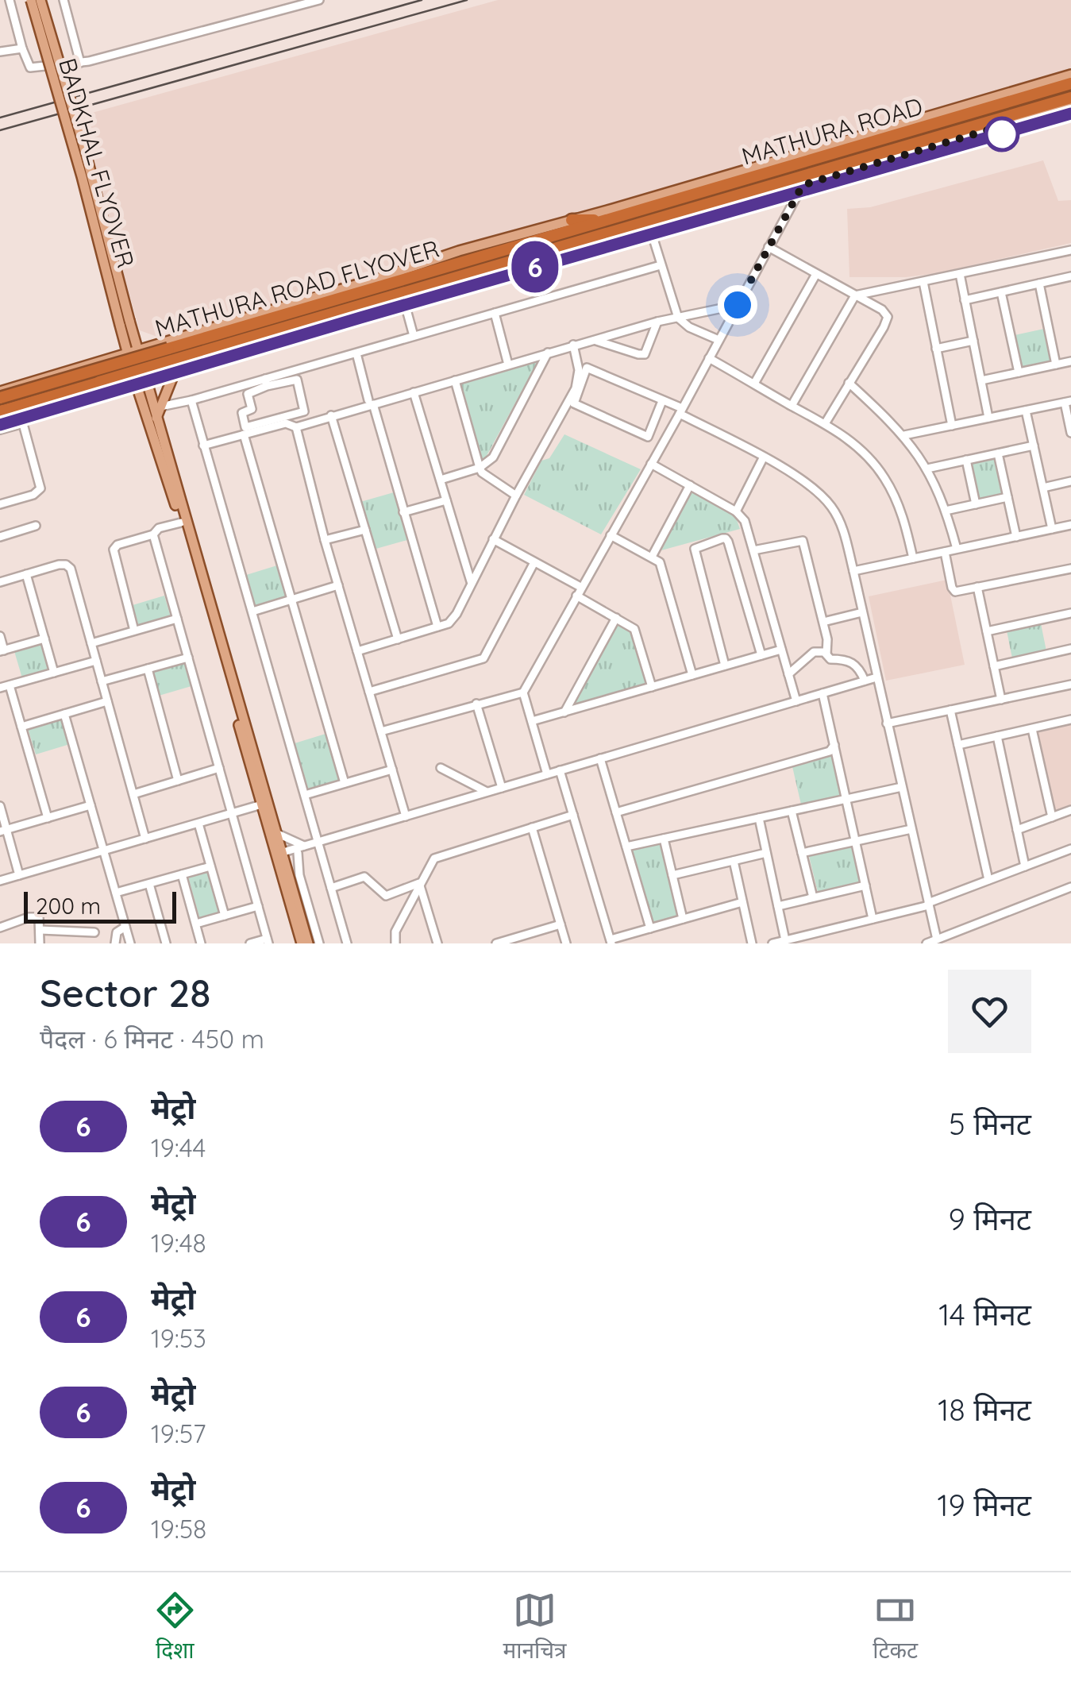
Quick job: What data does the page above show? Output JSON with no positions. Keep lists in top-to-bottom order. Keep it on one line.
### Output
{"streets":{"highway":["MATHURA ROAD","MATHURA ROAD FLYOVER"],"main road":["BADKHAL FLYOVER"]},"crossings":[["MATHURA ROAD","MATHURA ROAD FLYOVER"]],"lines":["metro line 6"],"scale_bar":"200 m","page":{"on_map":"6","scale":"200 m","heading":["Sector 28","पैदल · 6 मिनट · 450 m"],"list":[{"mark":"6","name":"मेट्रो","note":"19:44","value":"5 मिनट"},{"mark":"6","name":"मेट्रो","note":"19:48","value":"9 मिनट"},{"mark":"6","name":"मेट्रो","note":"19:53","value":"14 मिनट"},{"mark":"6","name":"मेट्रो","note":"19:57","value":"18 मिनट"},{"mark":"6","name":"मेट्रो","note":"19:58","value":"19 मिनट"}],"tabs":["दिशा","मानचित्र","टिकट"]}}
